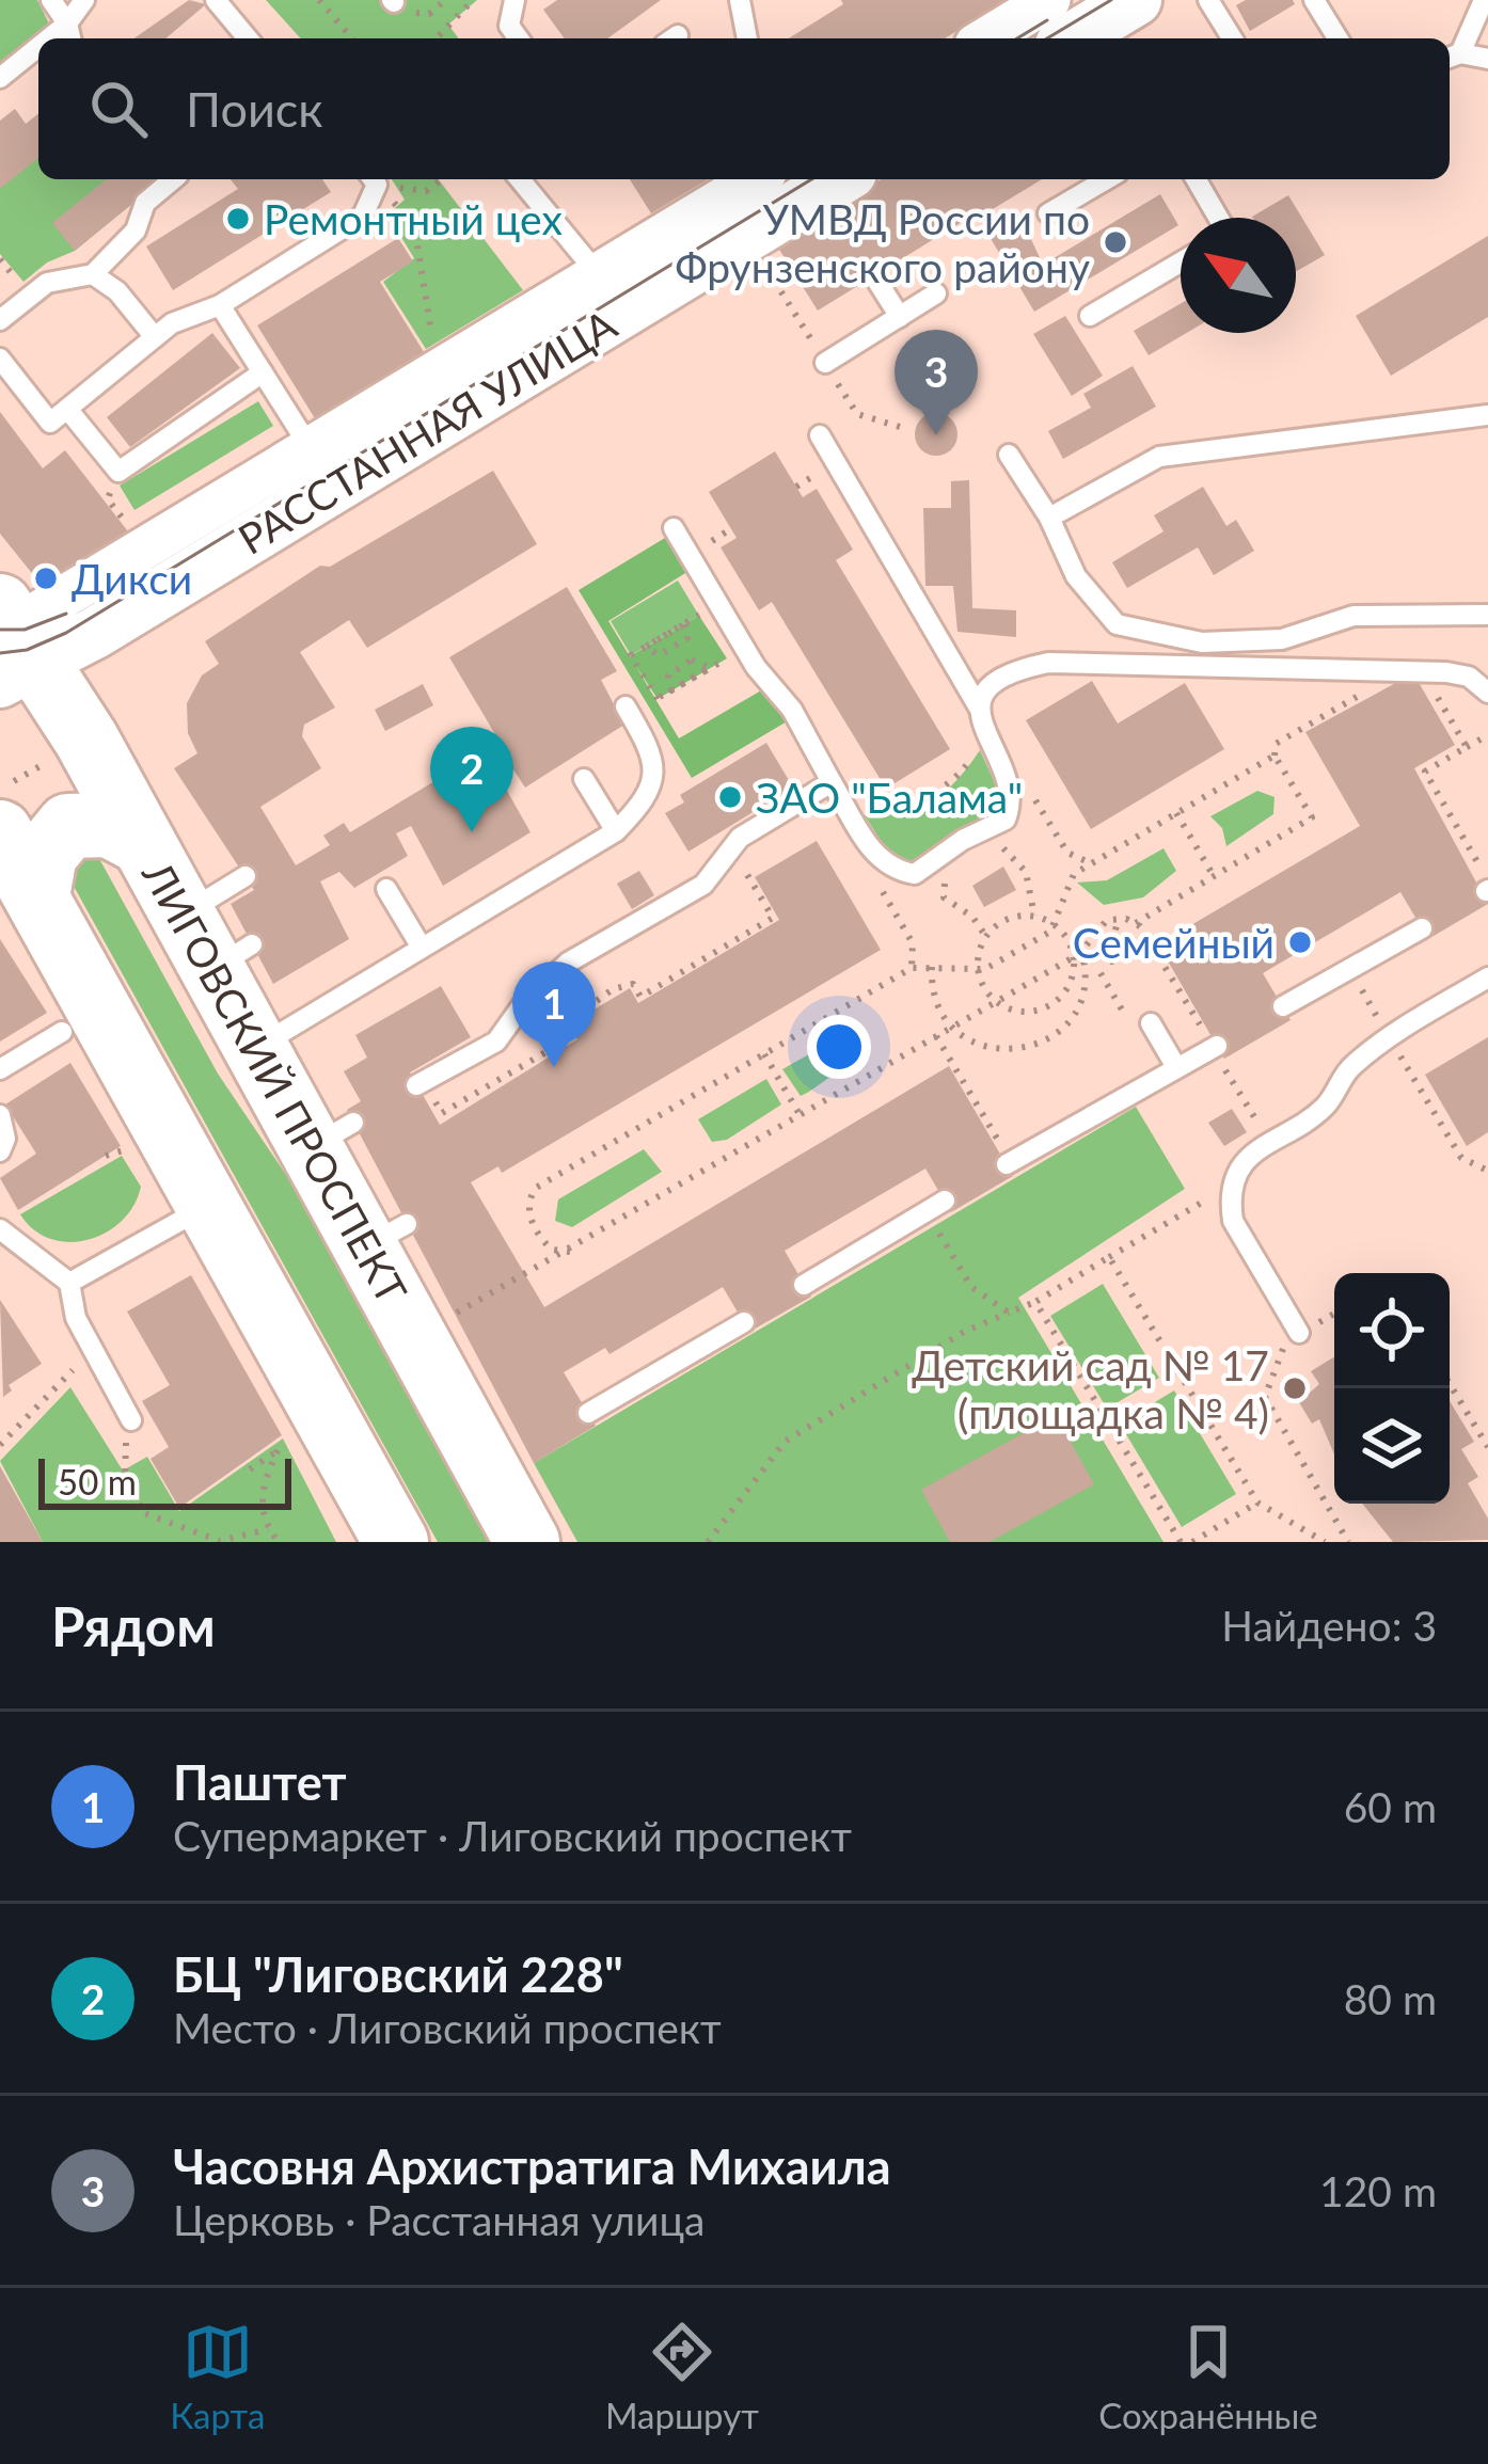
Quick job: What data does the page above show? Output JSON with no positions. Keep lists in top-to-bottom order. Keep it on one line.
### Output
{"streets":{"main road":["ЛИГОВСКИЙ ПРОСПЕКТ"],"street":["РАССТАННАЯ УЛИЦА"]},"crossings":[["РАССТАННАЯ УЛИЦА","ЛИГОВСКИЙ ПРОСПЕКТ"]],"places":["Ремонтный цех","УМВД России по Фрунзенского району","Дикси","ЗАО \"Балама\"","Семейный","Детский сад № 17 (площадка № 4)"],"scale_bar":"50 m","north":"top left","page":{"search":"Поиск","pins":["3","2","1"],"scale":"50 m","heading":["Рядом","Найдено: 3"],"list":[{"mark":"1","name":"Паштет","note":"Супермаркет · Лиговский проспект","value":"60 m"},{"mark":"2","name":"БЦ \"Лиговский 228\"","note":"Место · Лиговский проспект","value":"80 m"},{"mark":"3","name":"Часовня Архистратига Михаила","note":"Церковь · Расстанная улица","value":"120 m"}],"nav":["Карта","Маршрут","Сохранённые"]}}
